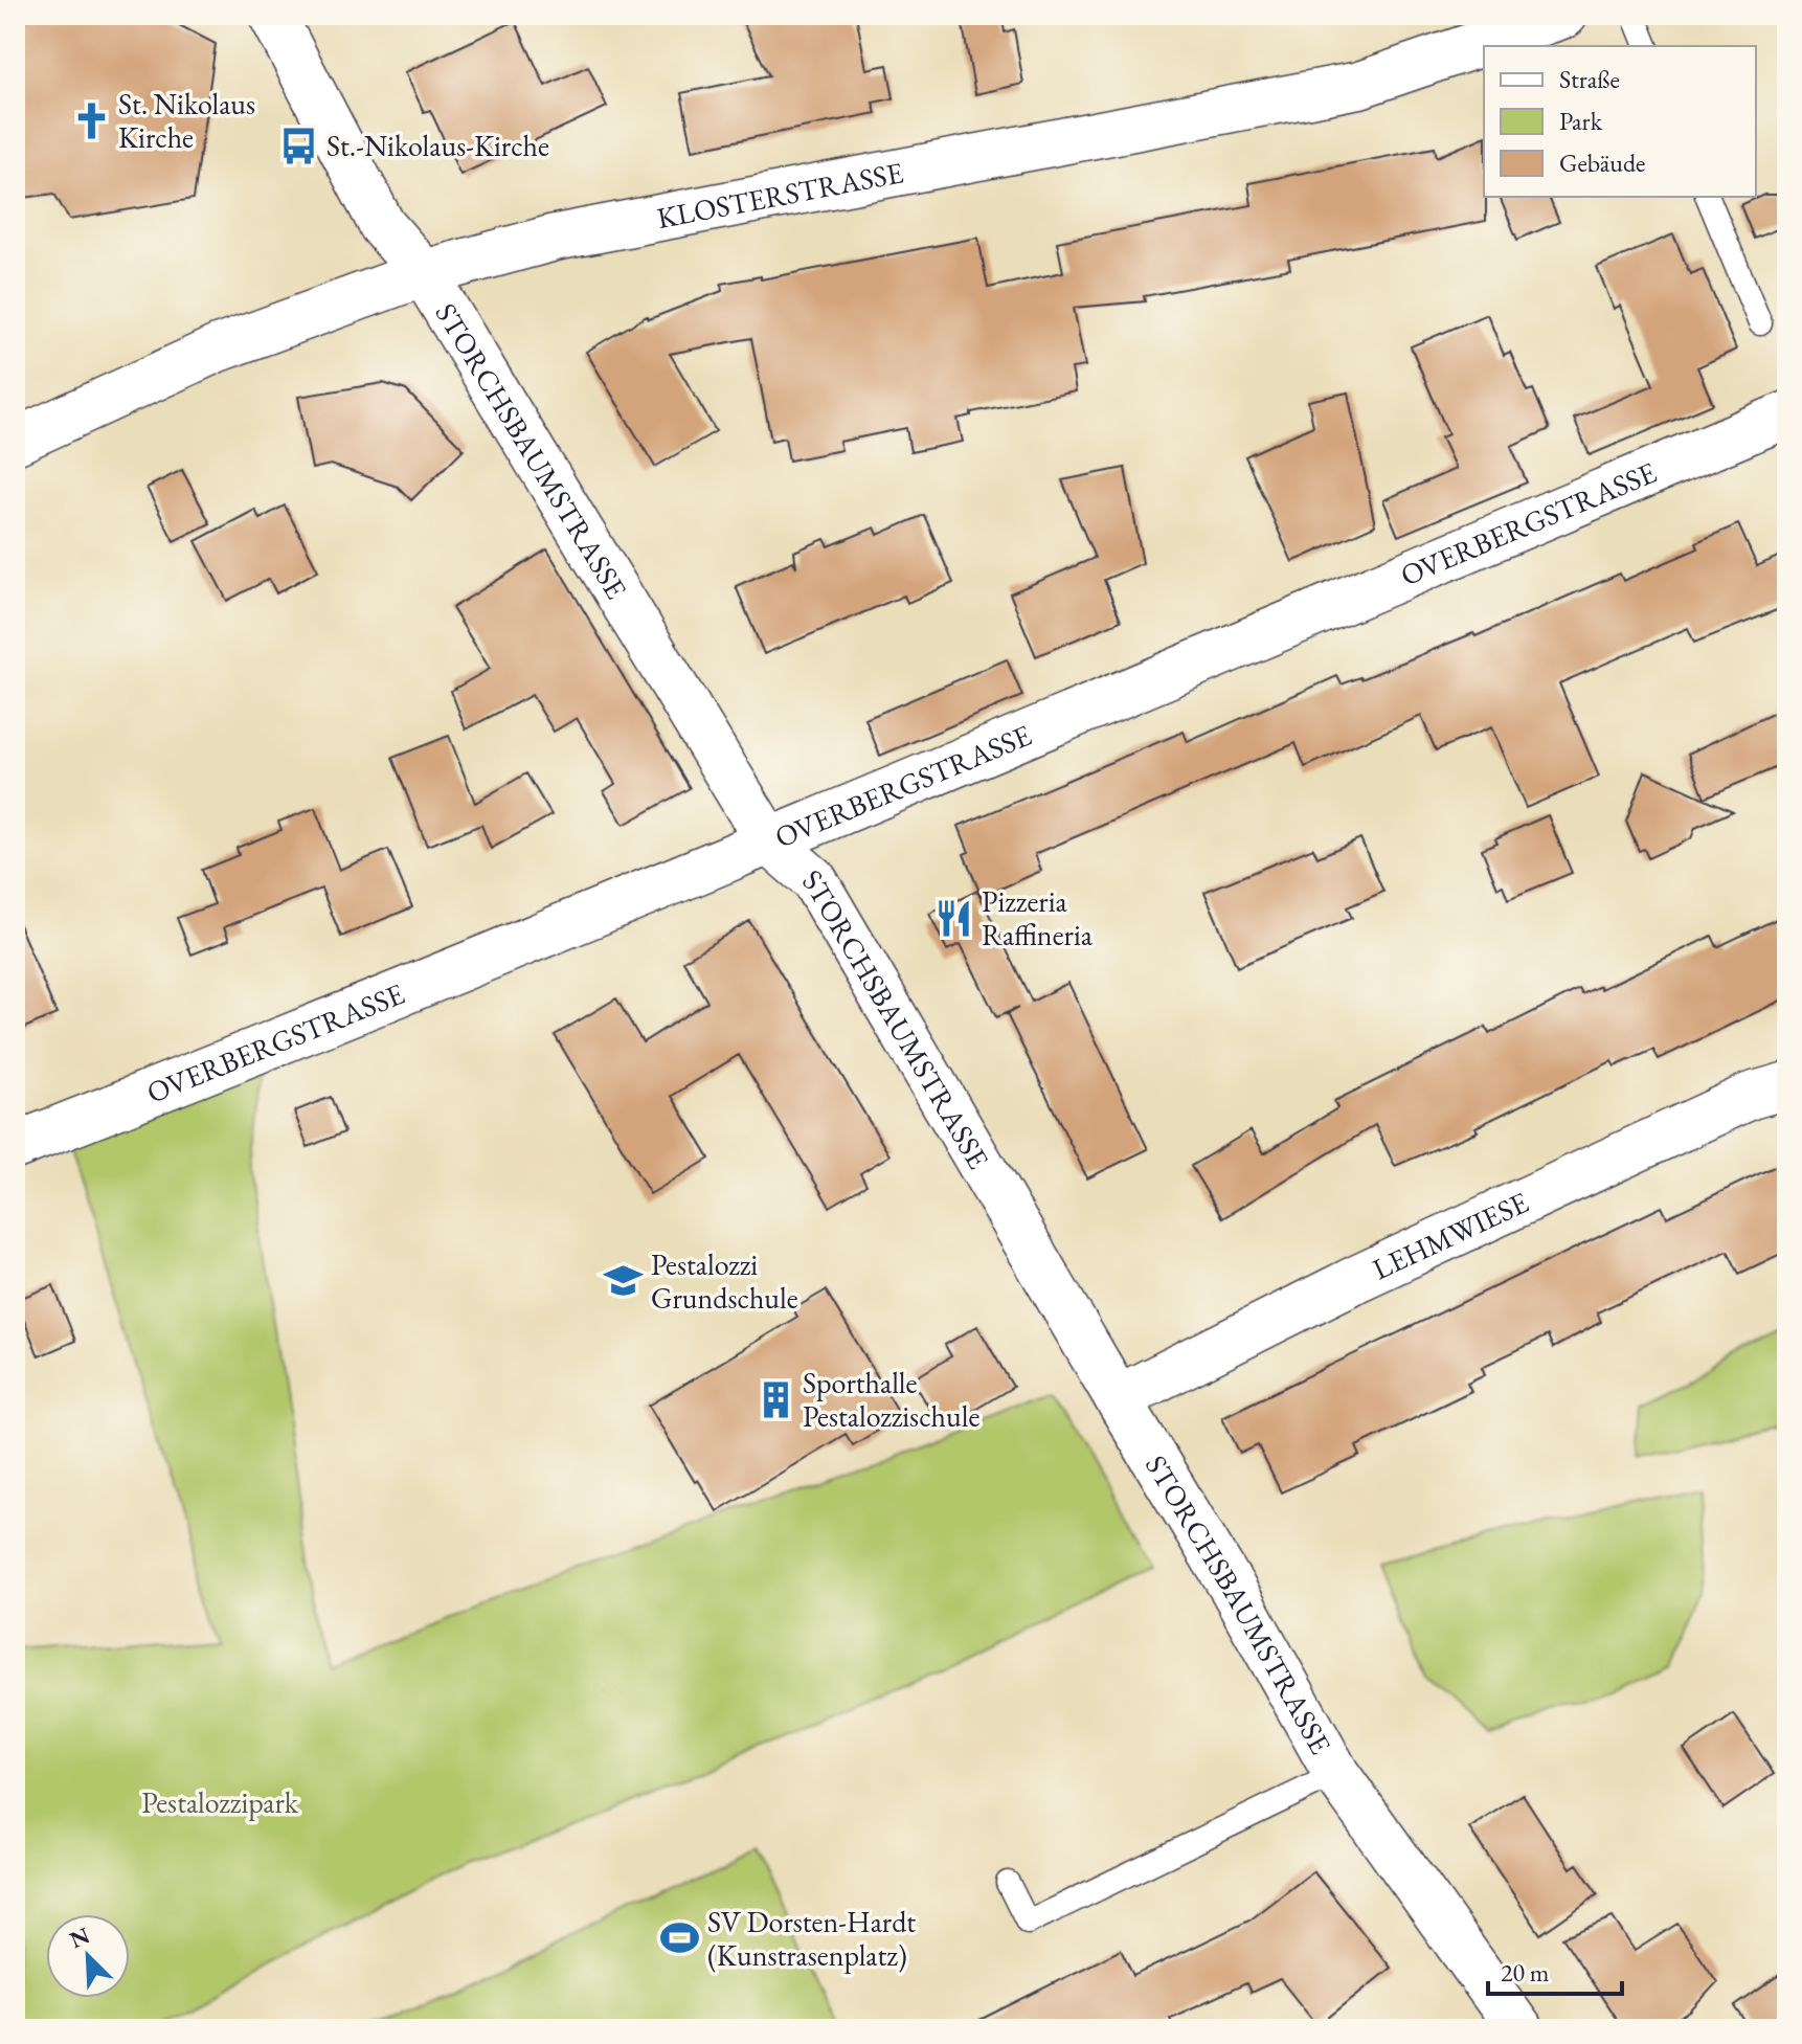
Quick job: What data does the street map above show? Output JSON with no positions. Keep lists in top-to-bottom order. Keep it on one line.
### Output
{"streets":{"street":["KLOSTERSTRASSE","STORCHSBAUMSTRASSE","OVERBERGSTRASSE","LEHMWIESE"]},"crossings":[["KLOSTERSTRASSE","STORCHSBAUMSTRASSE"],["STORCHSBAUMSTRASSE","OVERBERGSTRASSE"],["STORCHSBAUMSTRASSE","LEHMWIESE"]],"parks":["Pestalozzipark"],"places":{"church":["St. Nikolaus Kirche"],"bus stop":["St.-Nikolaus-Kirche"],"restaurant":["Pizzeria Raffineria"],"school or university":["Pestalozzi Grundschule"],"building":["Sporthalle Pestalozzischule"],"sports":["SV Dorsten-Hardt (Kunstrasenplatz)"]},"legend":["Straße","Park","Gebäude"],"scale_bar":"20 m","north":"top left"}
